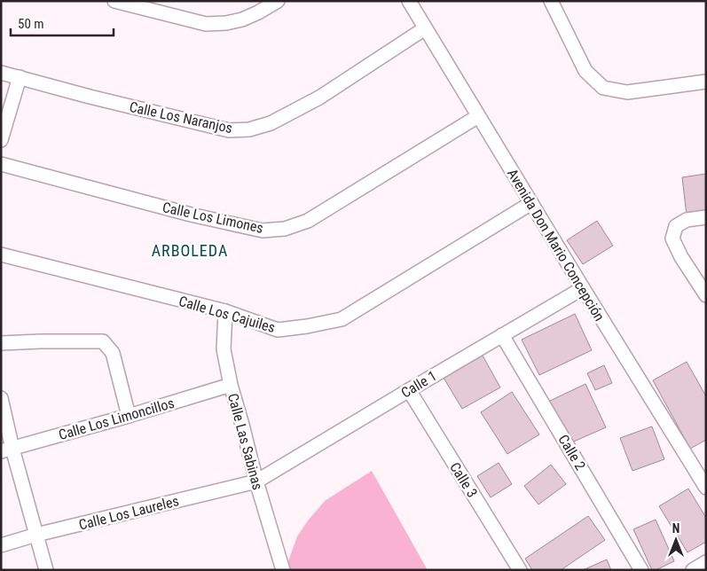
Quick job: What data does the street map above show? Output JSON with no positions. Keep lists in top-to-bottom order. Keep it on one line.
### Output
{"streets":{"street":["Calle Los Naranjos","Calle Los Limones","Avenida Don Mario Concepción","Calle Los Cajuiles","Calle 1","Calle Los Limoncillos","Calle Las Sabinas","Calle 2","Calle 3","Calle Los Laureles"]},"crossings":[["Calle Los Naranjos","Avenida Don Mario Concepción"],["Calle Los Limones","Avenida Don Mario Concepción"],["Avenida Don Mario Concepción","Calle Los Cajuiles"],["Avenida Don Mario Concepción","Calle 1"],["Calle Los Cajuiles","Calle Las Sabinas"],["Calle 1","Calle Las Sabinas"],["Calle 1","Calle 2"],["Calle 1","Calle 3"],["Calle 1","Calle Los Laureles"],["Calle Los Limoncillos","Calle Las Sabinas"],["Calle Las Sabinas","Calle Los Laureles"]],"districts":["ARBOLEDA"],"scale_bar":"50 m","north":"top"}
